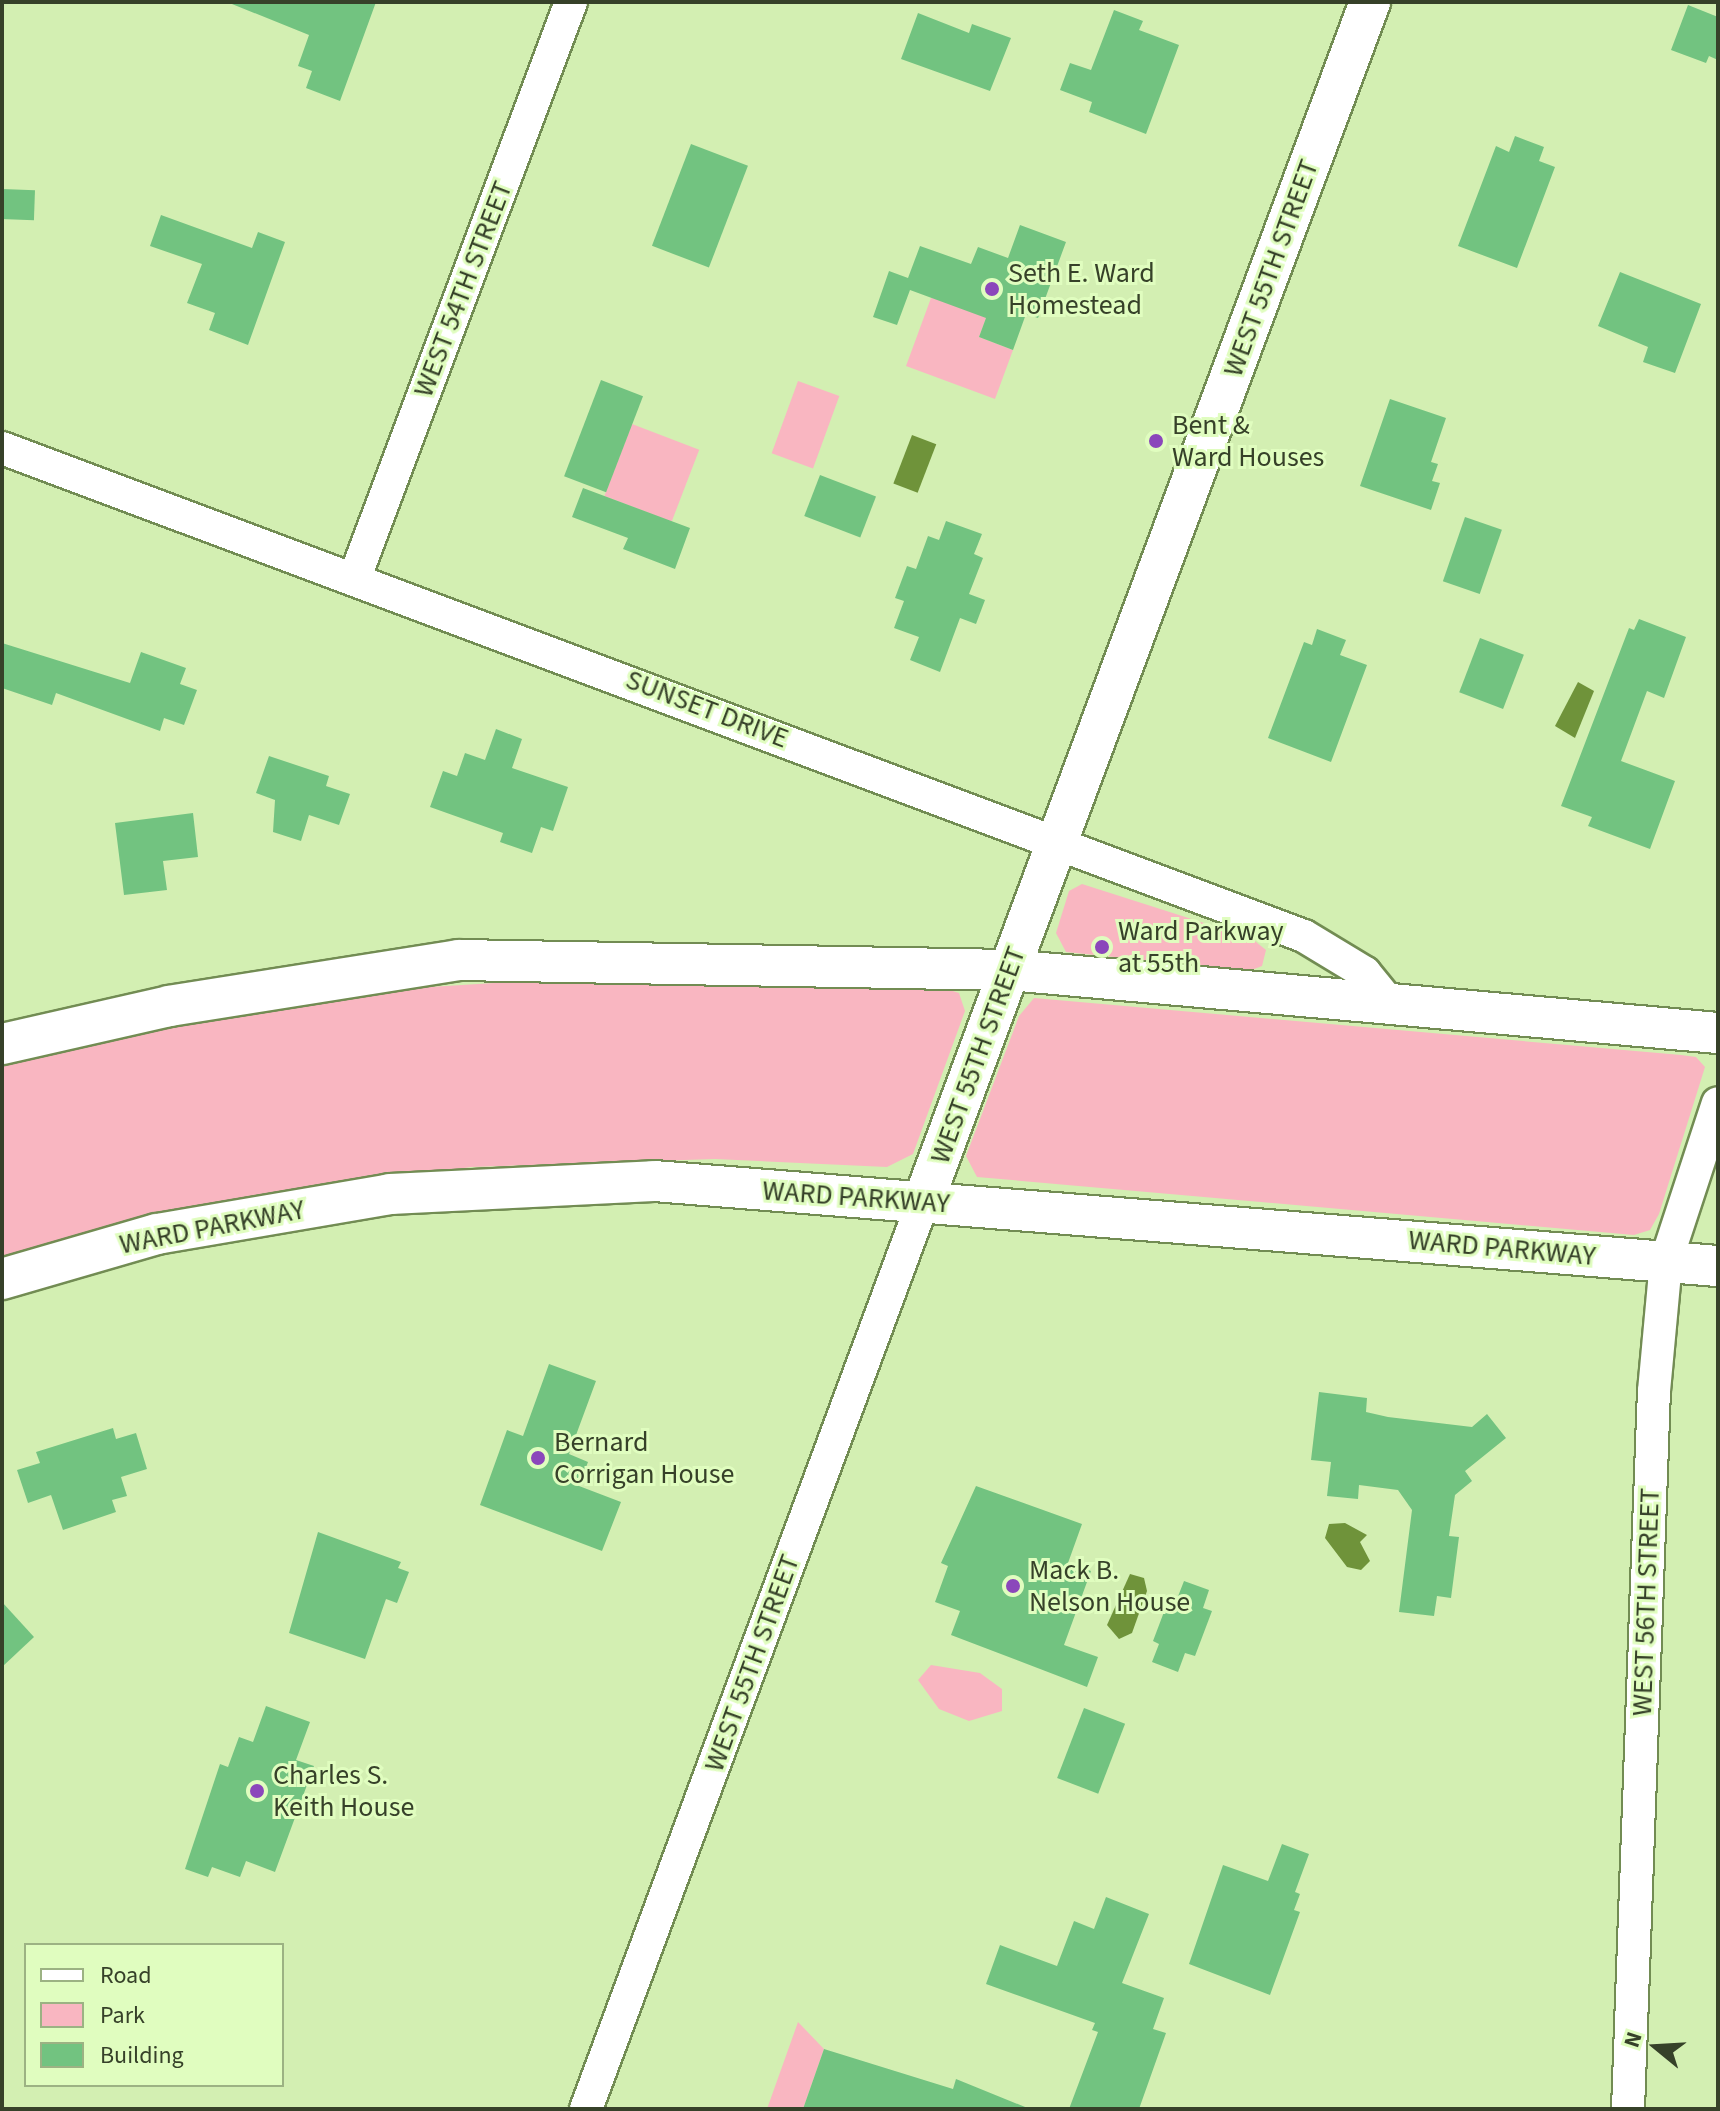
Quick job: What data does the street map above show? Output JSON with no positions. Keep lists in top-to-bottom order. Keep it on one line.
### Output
{"streets":{"main road":["WEST 55TH STREET","WARD PARKWAY"],"street":["WEST 54TH STREET","SUNSET DRIVE","WEST 56TH STREET"]},"crossings":[["WEST 55TH STREET","SUNSET DRIVE"],["WEST 55TH STREET","WARD PARKWAY"],["WEST 54TH STREET","SUNSET DRIVE"],["WARD PARKWAY","WEST 56TH STREET"]],"places":["Seth E. Ward Homestead","Bent & Ward Houses","Ward Parkway at 55th","Bernard Corrigan House","Mack B. Nelson House","Charles S. Keith House"],"legend":["Road","Park","Building"],"north":"left"}
